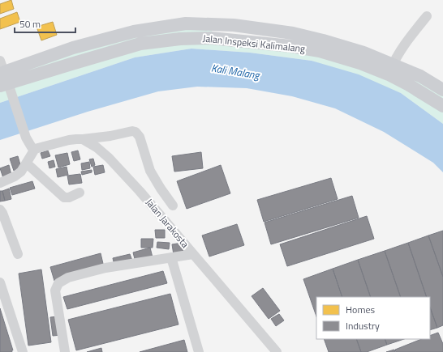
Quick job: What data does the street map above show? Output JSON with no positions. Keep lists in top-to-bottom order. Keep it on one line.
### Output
{"streets":{"main road":["Jalan Inspeksi Kalimalang"],"street":["Jalan Jarakosta"]},"water":["Kali Malang"],"legend":["Homes","Industry"],"scale_bar":"50 m"}
